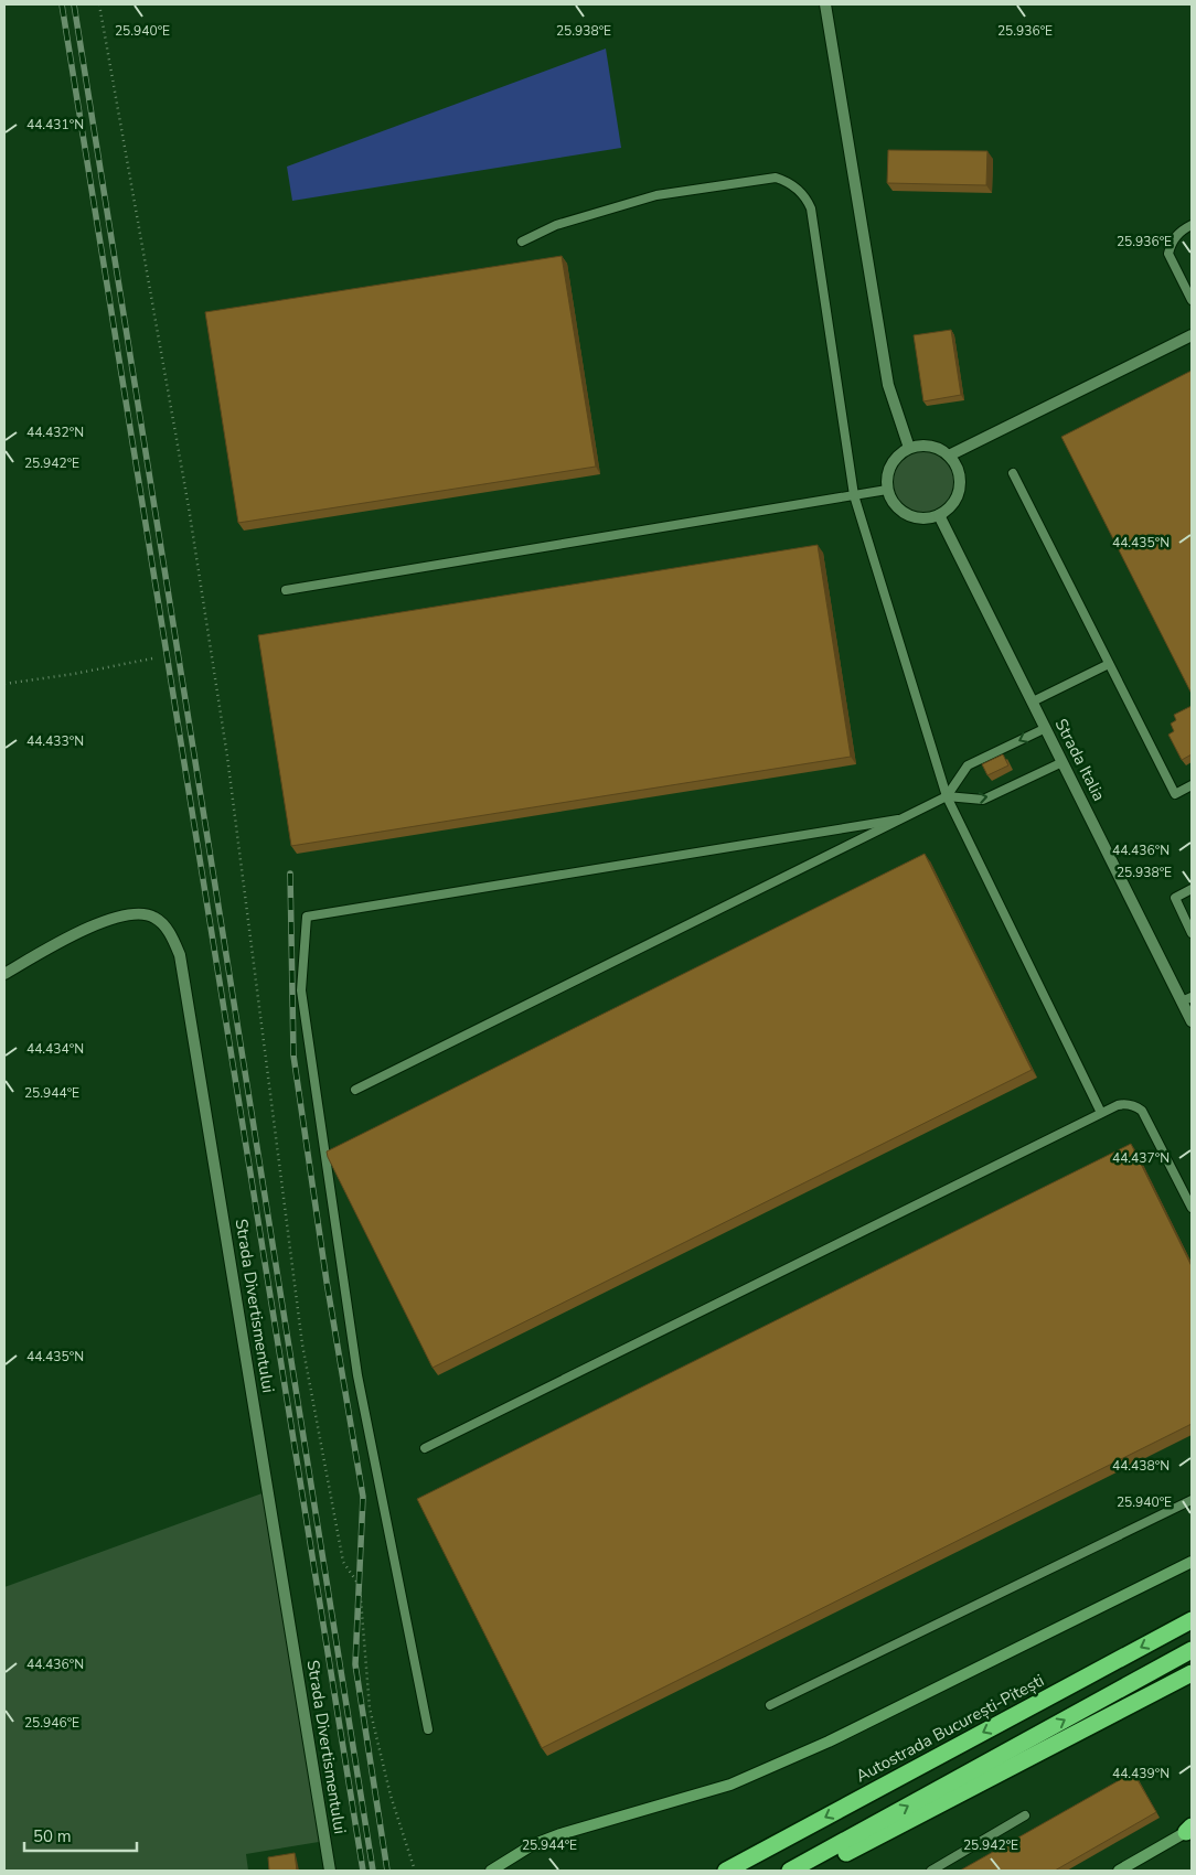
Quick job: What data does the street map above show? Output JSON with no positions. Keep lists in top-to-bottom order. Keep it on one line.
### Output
{"streets":{"highway":["Autostrada București-Pitești"],"street":["Strada Italia","Strada Divertismentului"]},"scale_bar":"50 m","coordinates":["25.940°E","25.938°E","25.936°E","44.431°N","44.432°N","25.942°E","44.435°N","44.433°N","44.436°N","44.434°N","25.944°E","44.437°N","44.438°N","25.946°E","44.439°N"]}
